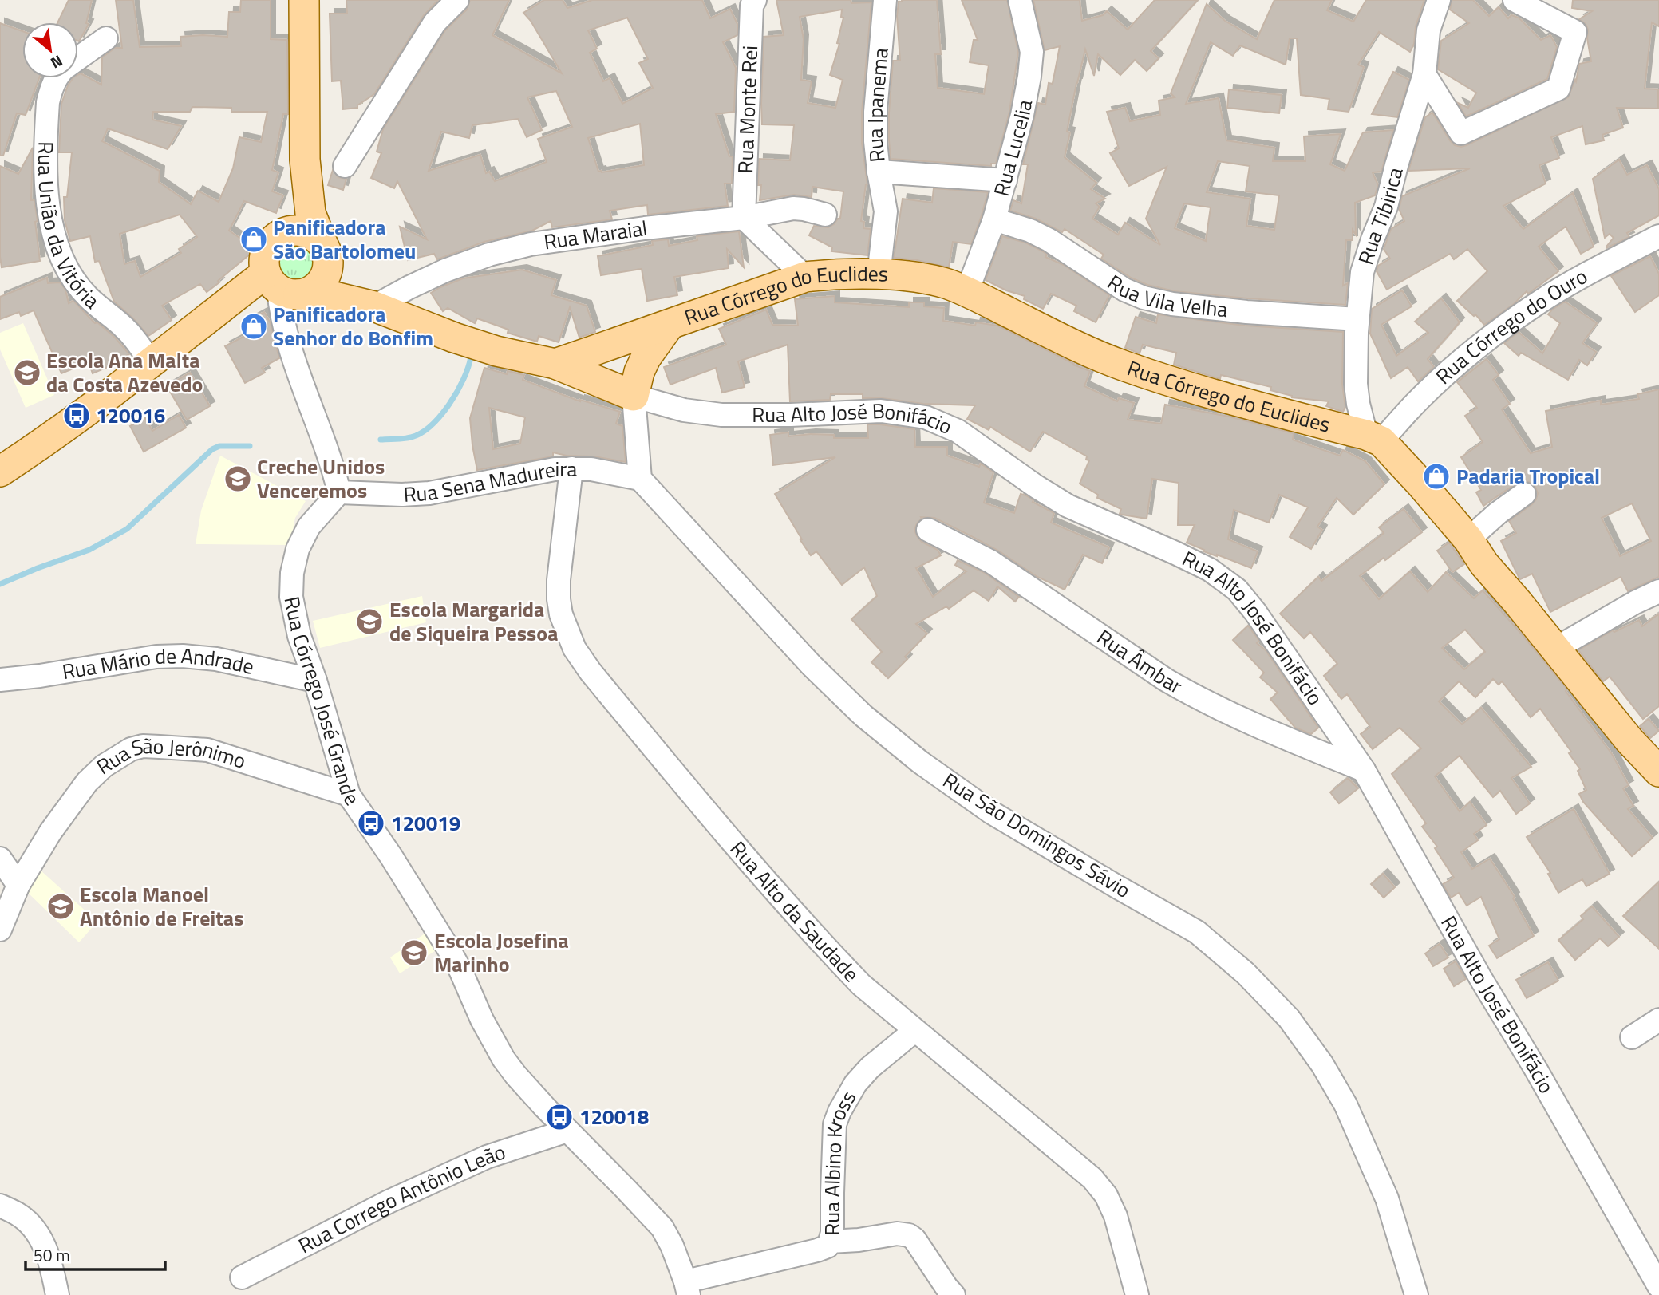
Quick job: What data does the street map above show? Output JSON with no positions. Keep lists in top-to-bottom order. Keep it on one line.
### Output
{"streets":{"main road":["Rua Córrego do Euclides","Rua Alto José Bonifácio"],"street":["Rua Ipanema","Rua Monte Rei","Rua Lucelia","Rua Tibirica","Rua União da Vitória","Rua Maraial","Rua Vila Velha","Rua Córrego do Ouro","Rua Sena Madureira","Rua Âmbar","Rua Mário de Andrade","Rua Córrego José Grande","Rua São Jerônimo","Rua São Domingos Sávio","Rua Alto da Saudade","Rua Albino Kross","Rua Corrego Antônio Leão"]},"crossings":[["Rua Ipanema","Rua Córrego do Euclides"],["Rua Monte Rei","Rua Maraial"],["Rua Lucelia","Rua Vila Velha"],["Rua Lucelia","Rua Córrego do Euclides"],["Rua Tibirica","Rua Vila Velha"],["Rua Tibirica","Rua Córrego do Euclides"],["Rua Tibirica","Rua Córrego do Ouro"],["Rua Maraial","Rua Alto José Bonifácio"],["Rua Córrego do Euclides","Rua Córrego do Ouro"],["Rua Córrego do Euclides","Rua Alto José Bonifácio"],["Rua Alto José Bonifácio","Rua Âmbar"],["Rua Sena Madureira","Rua Córrego José Grande"],["Rua Sena Madureira","Rua São Domingos Sávio"],["Rua Sena Madureira","Rua Alto da Saudade"],["Rua Mário de Andrade","Rua Córrego José Grande"],["Rua Córrego José Grande","Rua São Jerônimo"],["Rua Córrego José Grande","Rua Albino Kross"],["Rua Córrego José Grande","Rua Corrego Antônio Leão"],["Rua Alto da Saudade","Rua Albino Kross"]],"places":{"shop":["Panificadora São Bartolomeu","Panificadora Senhor do Bonfim","Padaria Tropical"],"school or university":["Escola Ana Malta da Costa Azevedo","Creche Unidos Venceremos","Escola Margarida de Siqueira Pessoa","Escola Manoel Antônio de Freitas","Escola Josefina Marinho"],"bus stop":["120016","120019","120018"]},"scale_bar":"50 m","north":"bottom right"}
